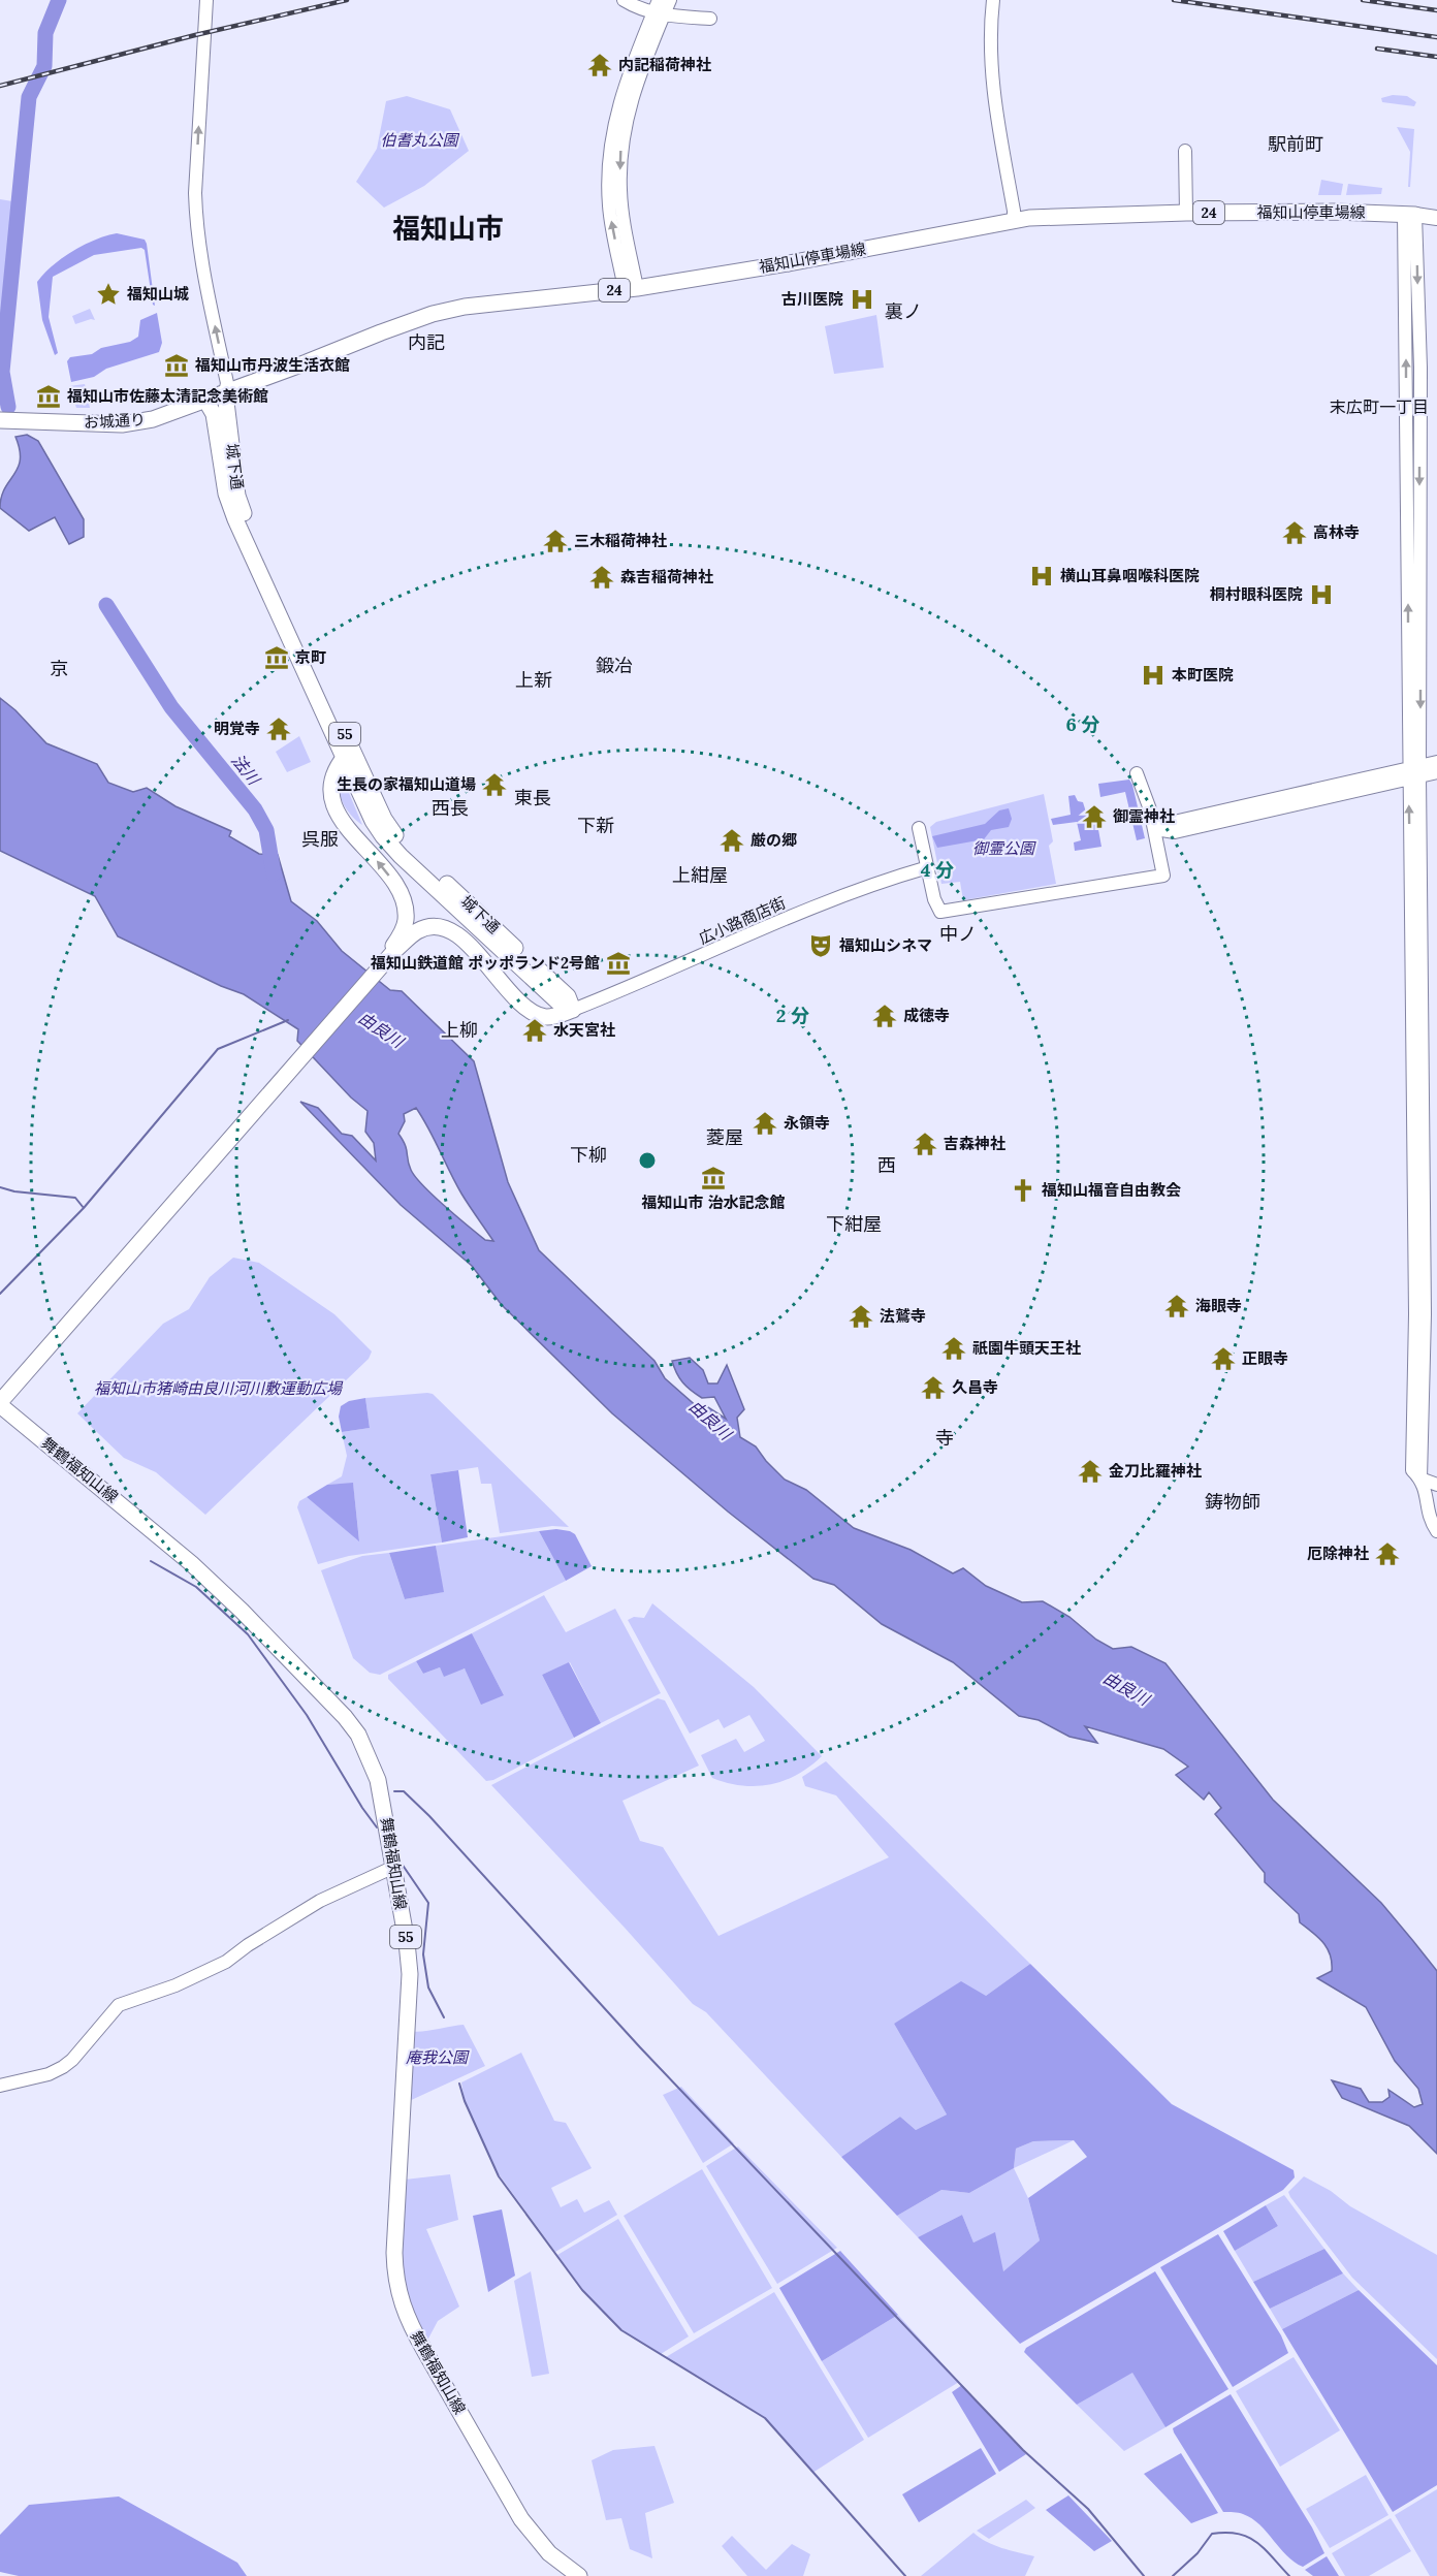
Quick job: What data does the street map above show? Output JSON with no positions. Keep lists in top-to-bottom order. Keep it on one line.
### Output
{"streets":{"main road":["24","福知山停車場線","お城通り","城下通","55","舞鶴福知山線"],"street":["広小路商店街"]},"crossings":[["福知山停車場線","お城通り"],["福知山停車場線","城下通"],["お城通り","城下通"],["城下通","55"],["城下通","広小路商店街"],["55","舞鶴福知山線"]],"districts":["駅前町","福知山市","裏ノ","内記","末広町一丁目","鍛冶","京","上新","東長","西長","下新","呉服","上紺屋","中ノ","上柳","菱屋","下柳","西","下紺屋","寺","鋳物師"],"water":["法川","由良川"],"parks":["伯耆丸公園","御霊公園","福知山市猪崎由良川河川敷運動広場","庵我公園"],"places":{"temple":["内記稲荷神社","高林寺","三木稲荷神社","森吉稲荷神社","明覚寺","生長の家福知山道場","御霊神社","厳の郷","成徳寺","水天宮社","永領寺","吉森神社","海眼寺","法鷲寺","祇園牛頭天王社","正眼寺","久昌寺","金刀比羅神社","厄除神社"],"place":["福知山城"],"hospital":["古川医院","横山耳鼻咽喉科医院","桐村眼科医院","本町医院"],"museum":["福知山市丹波生活衣館","福知山市佐藤太清記念美術館","京町","福知山鉄道館 ポッポランド2号館","福知山市 治水記念館"],"theatre":["福知山シネマ"],"church":["福知山福音自由教会"]},"rings":["6 分","4 分","2 分"]}
